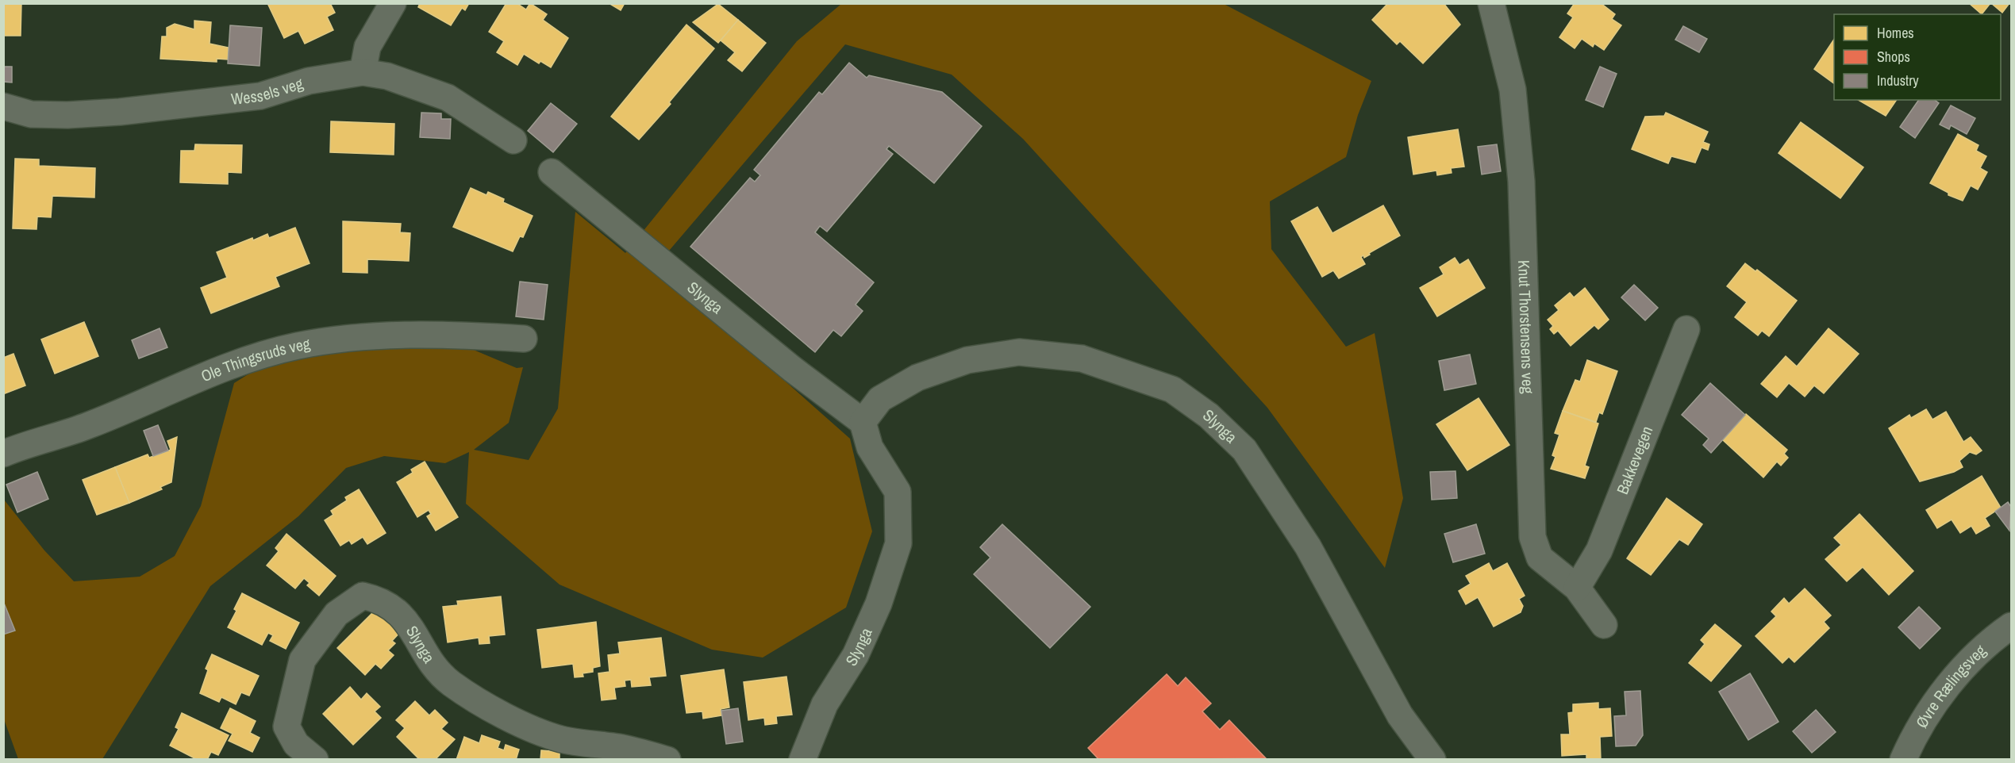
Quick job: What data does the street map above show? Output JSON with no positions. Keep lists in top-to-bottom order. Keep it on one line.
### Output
{"streets":{"street":["Wessels veg","Slynga","Knut Thorstensens veg","Ole Thingsruds veg","Bakkevegen","Øvre Rælingsveg"]},"crossings":[["Knut Thorstensens veg","Bakkevegen"]],"legend":["Homes","Shops","Industry"]}
